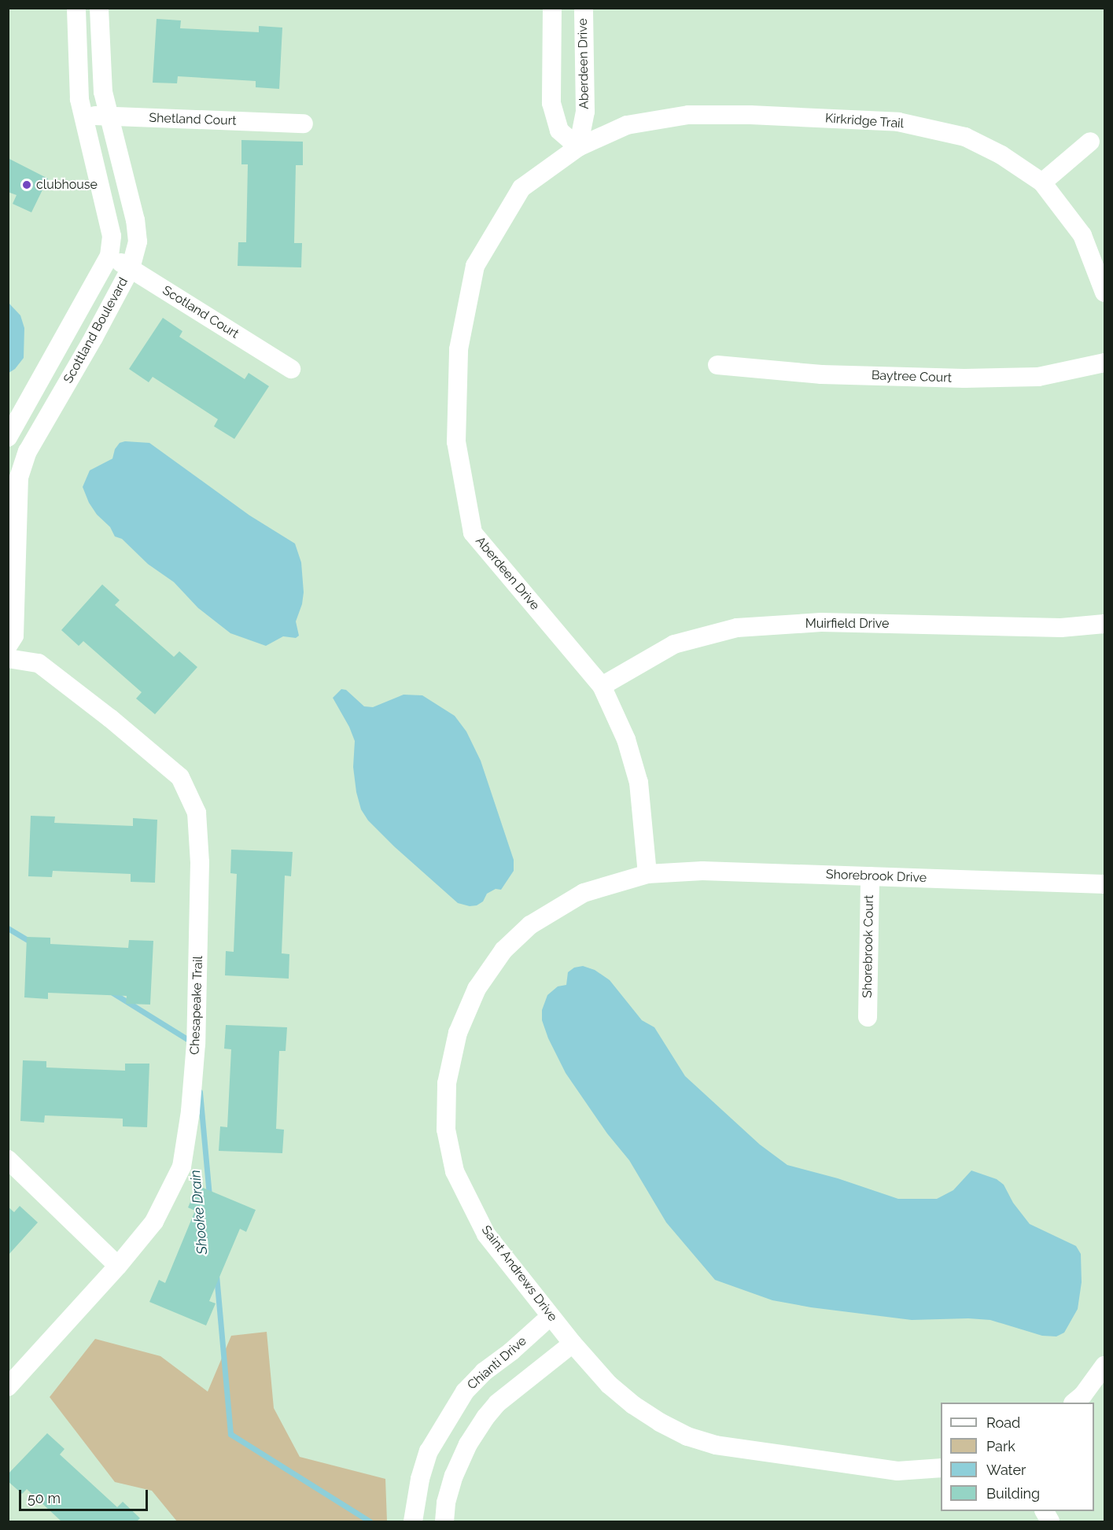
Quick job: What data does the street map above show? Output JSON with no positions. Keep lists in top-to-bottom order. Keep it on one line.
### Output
{"streets":{"street":["Aberdeen Drive","Shetland Court","Kirkridge Trail","Scotland Court","Scottland Boulevard","Baytree Court","Muirfield Drive","Shorebrook Drive","Shorebrook Court","Chesapeake Trail","Saint Andrews Drive","Chianti Drive"]},"crossings":[["Aberdeen Drive","Kirkridge Trail"],["Aberdeen Drive","Muirfield Drive"],["Aberdeen Drive","Shorebrook Drive"],["Aberdeen Drive","Saint Andrews Drive"],["Shetland Court","Scottland Boulevard"],["Scotland Court","Scottland Boulevard"],["Shorebrook Drive","Shorebrook Court"],["Shorebrook Drive","Saint Andrews Drive"],["Saint Andrews Drive","Chianti Drive"]],"water":["Shooke Drain"],"places":["clubhouse"],"legend":["Road","Park","Water","Building"],"scale_bar":"50 m"}
